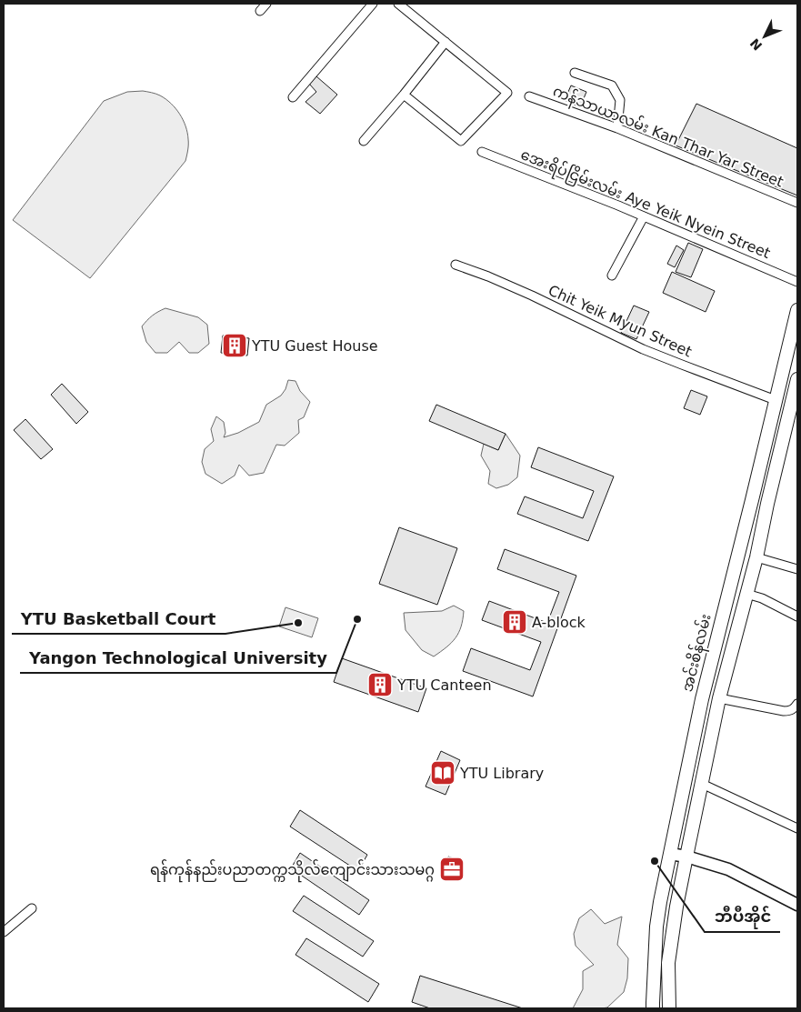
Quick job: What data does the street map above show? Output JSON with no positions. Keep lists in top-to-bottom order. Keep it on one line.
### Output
{"streets":{"main road":["အင်းစိန်လမ်း"],"street":["ကန်သာယာလမ်း Kan Thar Yar Street","အေးရိပ်ငြိမ်းလမ်း Aye Yeik Nyein Street","Chit Yeik Myun Street"]},"crossings":[["Chit Yeik Myun Street","အင်းစိန်လမ်း"]],"places":{"building":["YTU Guest House","A-block","YTU Canteen"],"other":["Yangon Technological University","YTU Basketball Court","ဘီပီအိုင်"],"library":["YTU Library"],"office":["ရန်ကုန်နည်းပညာတက္ကသိုလ်ကျောင်းသားသမဂ္ဂ"]},"north":"bottom left"}
